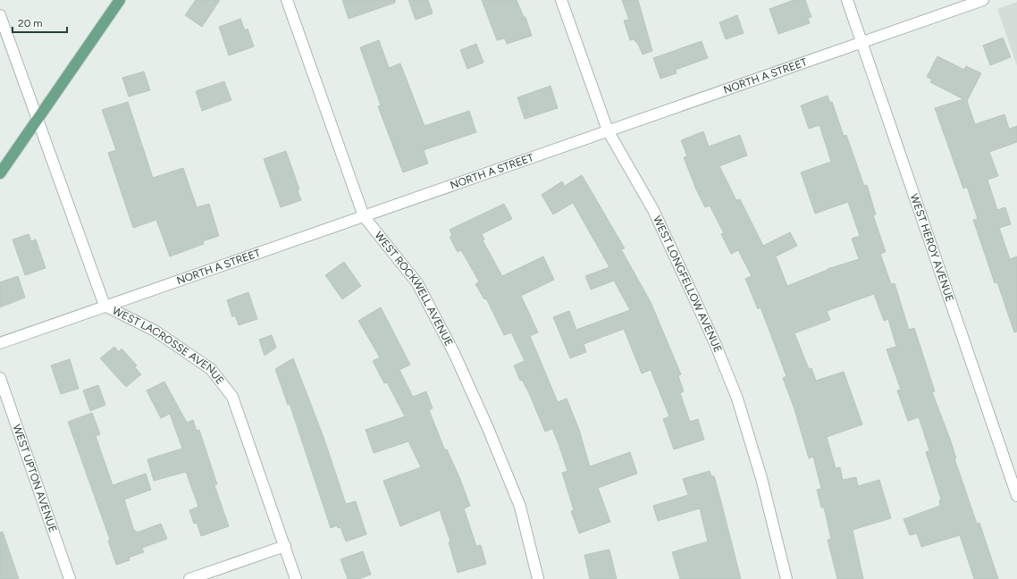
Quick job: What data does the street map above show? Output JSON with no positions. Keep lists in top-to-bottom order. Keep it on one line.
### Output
{"streets":{"street":["NORTH A STREET","WEST HEROY AVENUE","WEST LONGFELLOW AVENUE","WEST ROCKWELL AVENUE","WEST LACROSSE AVENUE","WEST UPTON AVENUE"]},"crossings":[["NORTH A STREET","WEST HEROY AVENUE"],["NORTH A STREET","WEST LONGFELLOW AVENUE"],["NORTH A STREET","WEST ROCKWELL AVENUE"],["NORTH A STREET","WEST LACROSSE AVENUE"]],"scale_bar":"20 m"}
